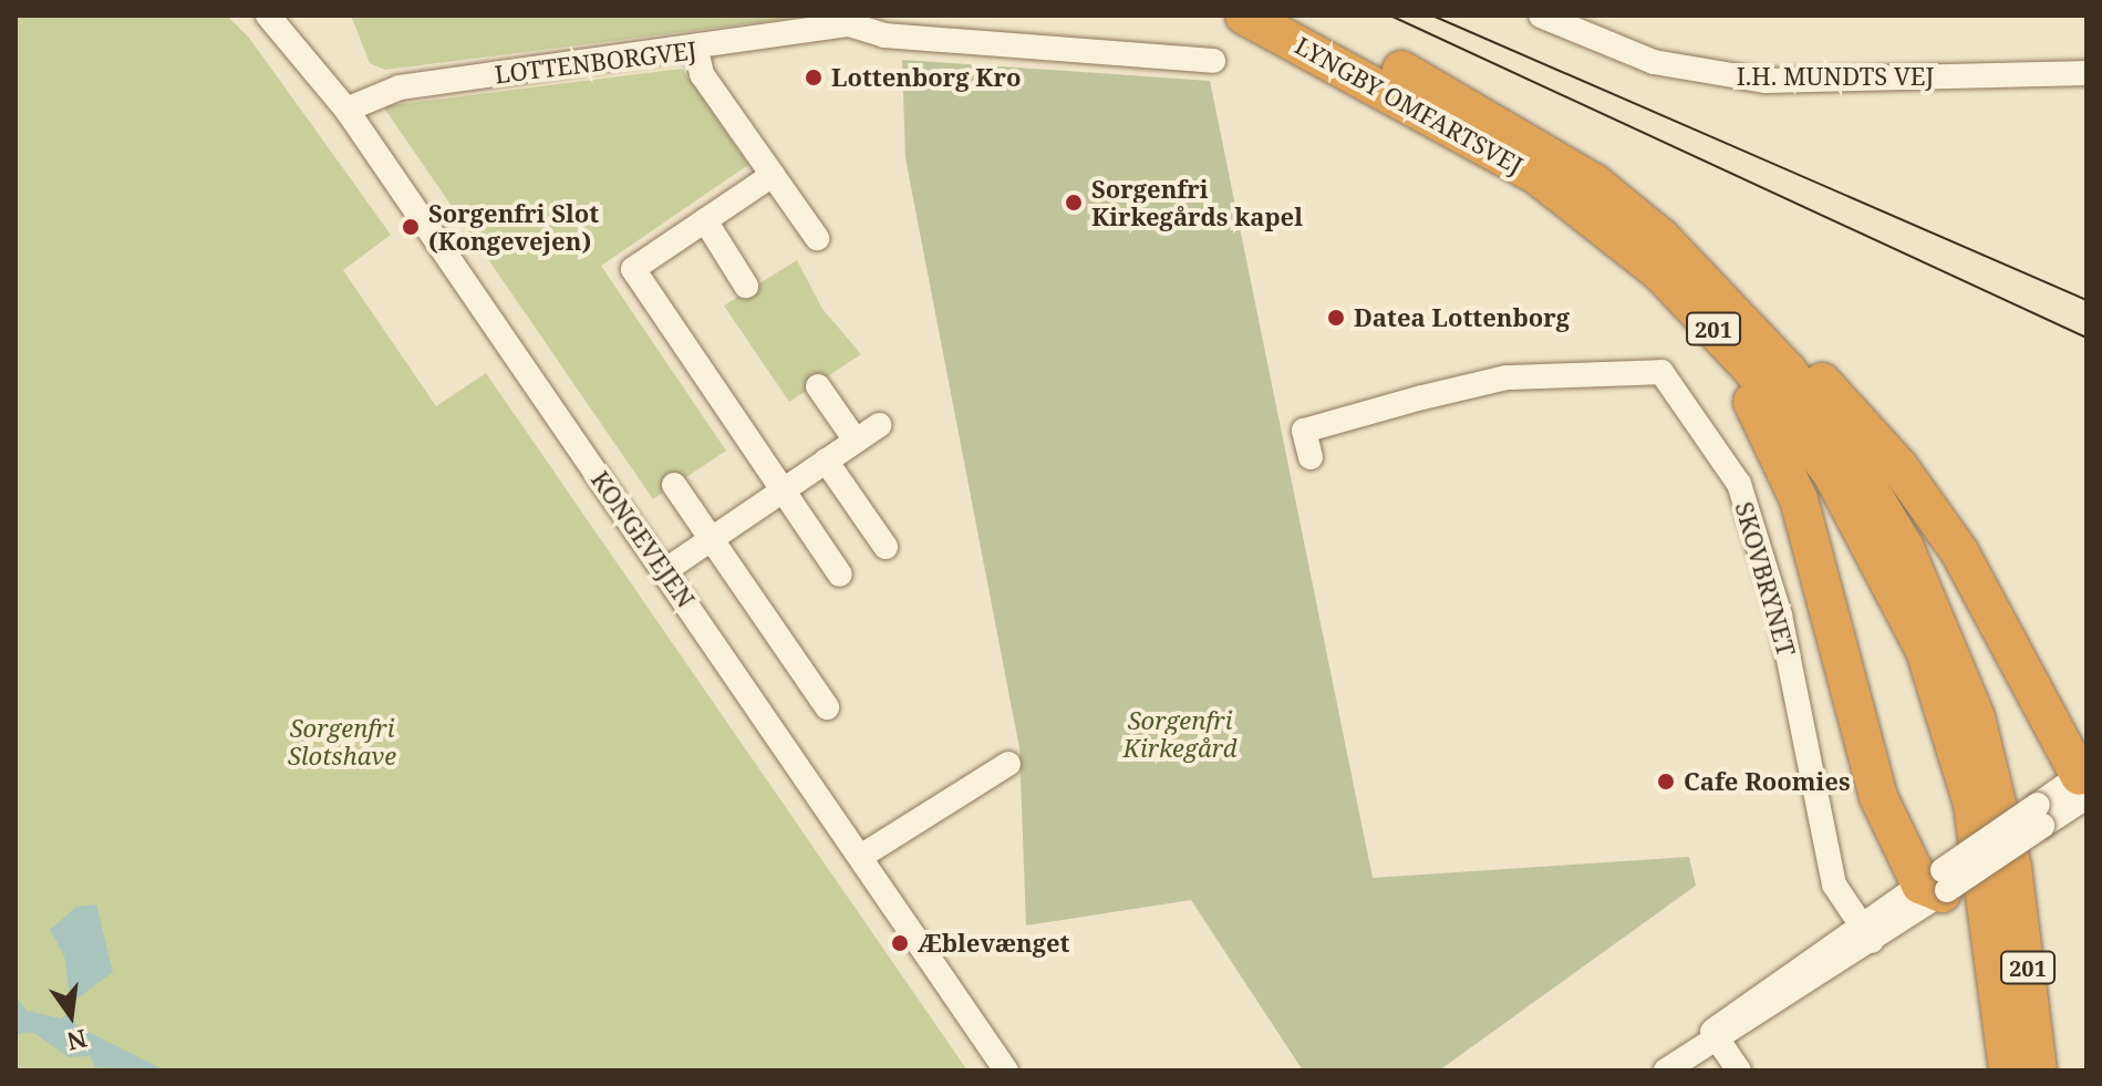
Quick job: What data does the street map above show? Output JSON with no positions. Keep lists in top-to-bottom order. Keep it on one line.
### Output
{"streets":{"highway":["LYNGBY OMFARTSVEJ","201"],"street":["LOTTENBORGVEJ","I.H. MUNDTS VEJ","KONGEVEJEN","SKOVBRYNET"]},"crossings":[["LOTTENBORGVEJ","KONGEVEJEN"]],"parks":["Sorgenfri Kirkegård","Sorgenfri Slotshave"],"places":["Lottenborg Kro","Sorgenfri Kirkegårds kapel","Sorgenfri Slot (Kongevejen)","Datea Lottenborg","Cafe Roomies","Æblevænget"],"north":"bottom"}
